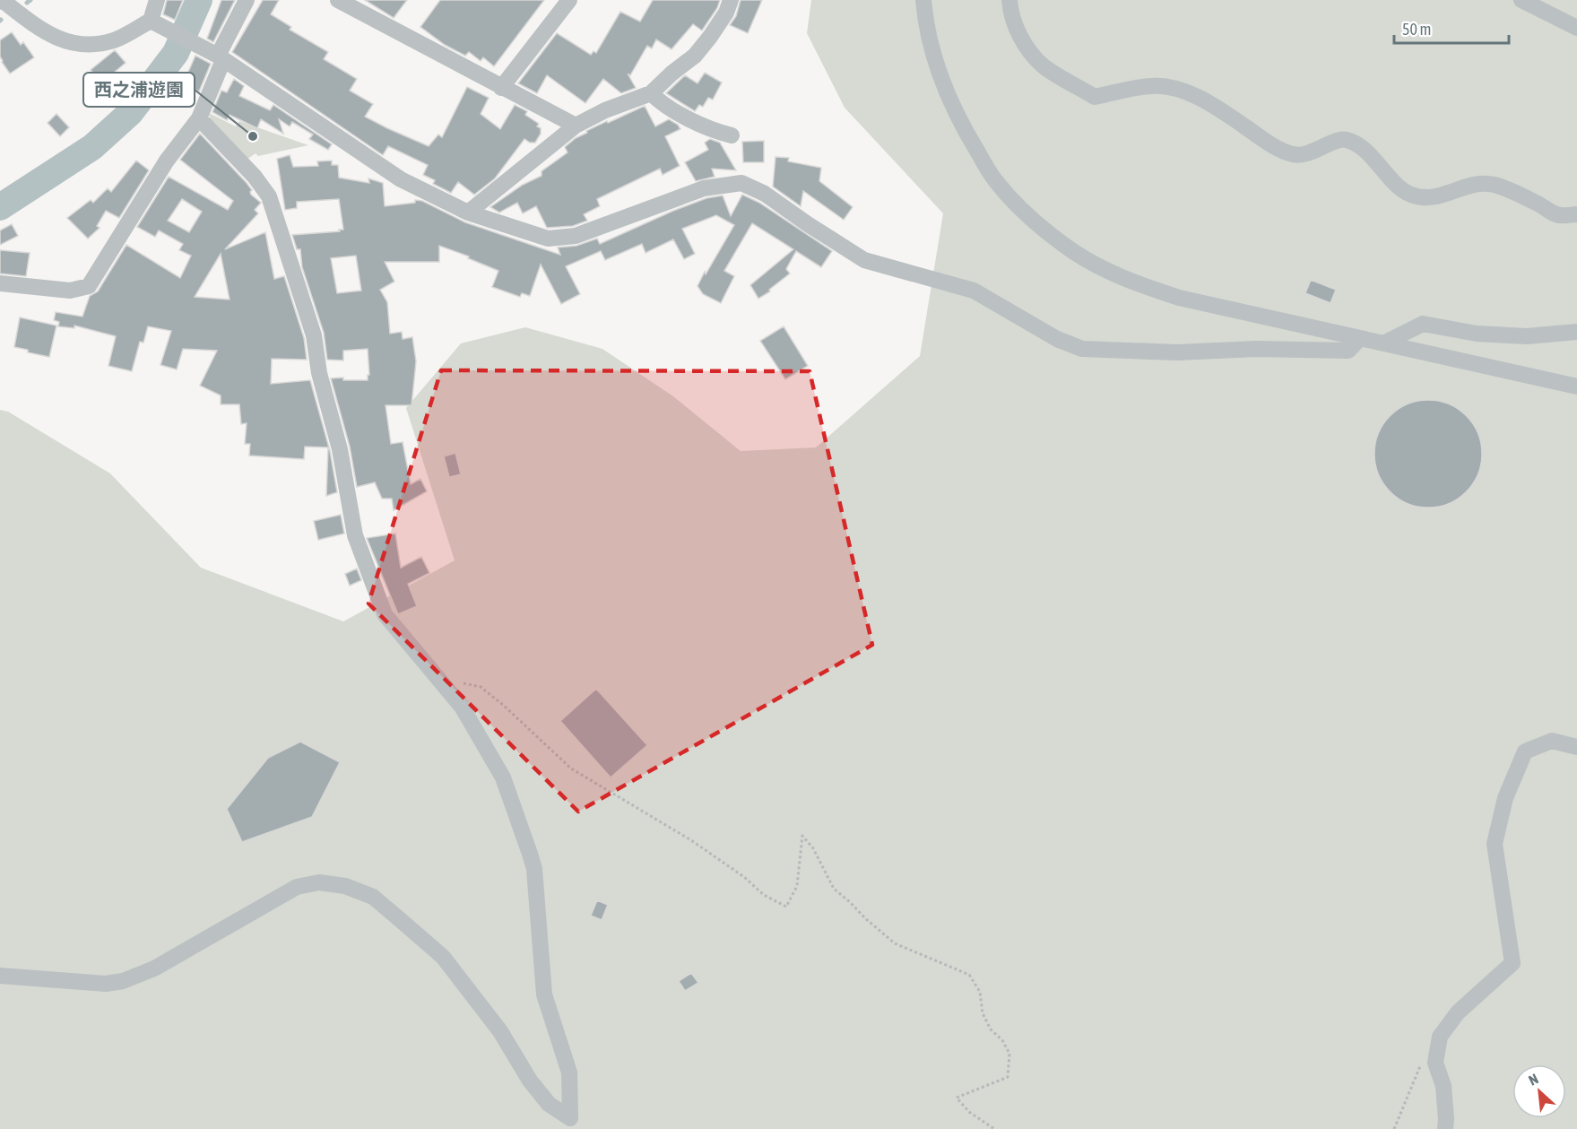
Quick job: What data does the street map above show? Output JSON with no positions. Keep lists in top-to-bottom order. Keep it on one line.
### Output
{"places":["西之浦遊園"],"scale_bar":"50 m","north":"top left"}
